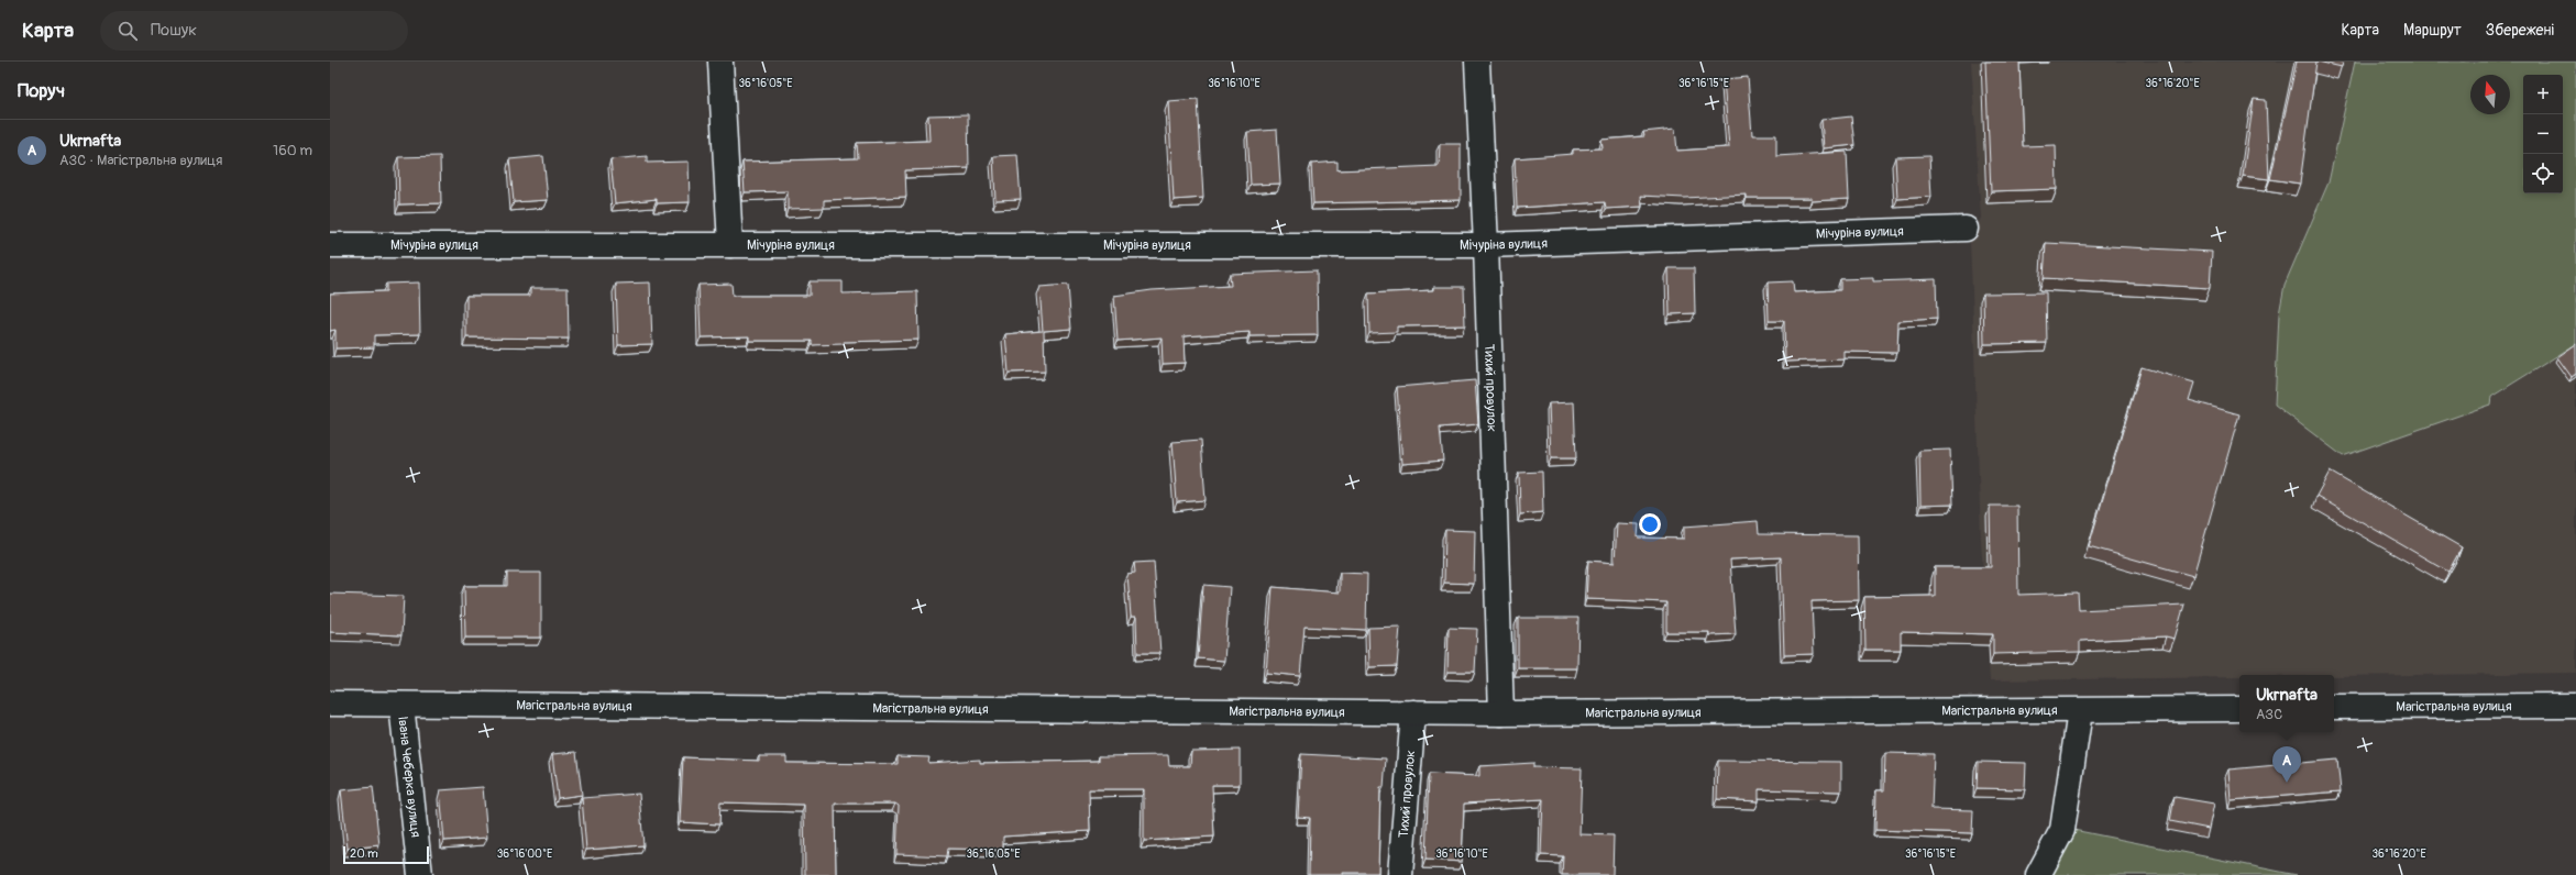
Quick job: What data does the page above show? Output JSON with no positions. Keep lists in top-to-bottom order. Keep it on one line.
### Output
{"streets":{"street":["Мічуріна вулиця","Тихий провулок","Магістральна вулиця","Івана Чеберка вулиця"]},"crossings":[["Мічуріна вулиця","Тихий провулок"],["Тихий провулок","Магістральна вулиця"],["Магістральна вулиця","Івана Чеберка вулиця"]],"scale_bar":"20 m","north":"top","page":{"header":"Карта","search":"Пошук","nav":["Карта","Маршрут","Збережені"],"heading":"Поруч","map_buttons":["+","−"],"list":[{"mark":"A","name":"Ukrnafta","note":"АЗС · Магістральна вулиця","value":"160 m"}],"popup":["Ukrnafta","АЗС"],"pins":"A","scale":"20 m"},"coordinates":["36°16'05\"E","36°16'10\"E","36°16'15\"E","36°16'20\"E","36°16'00\"E"]}
